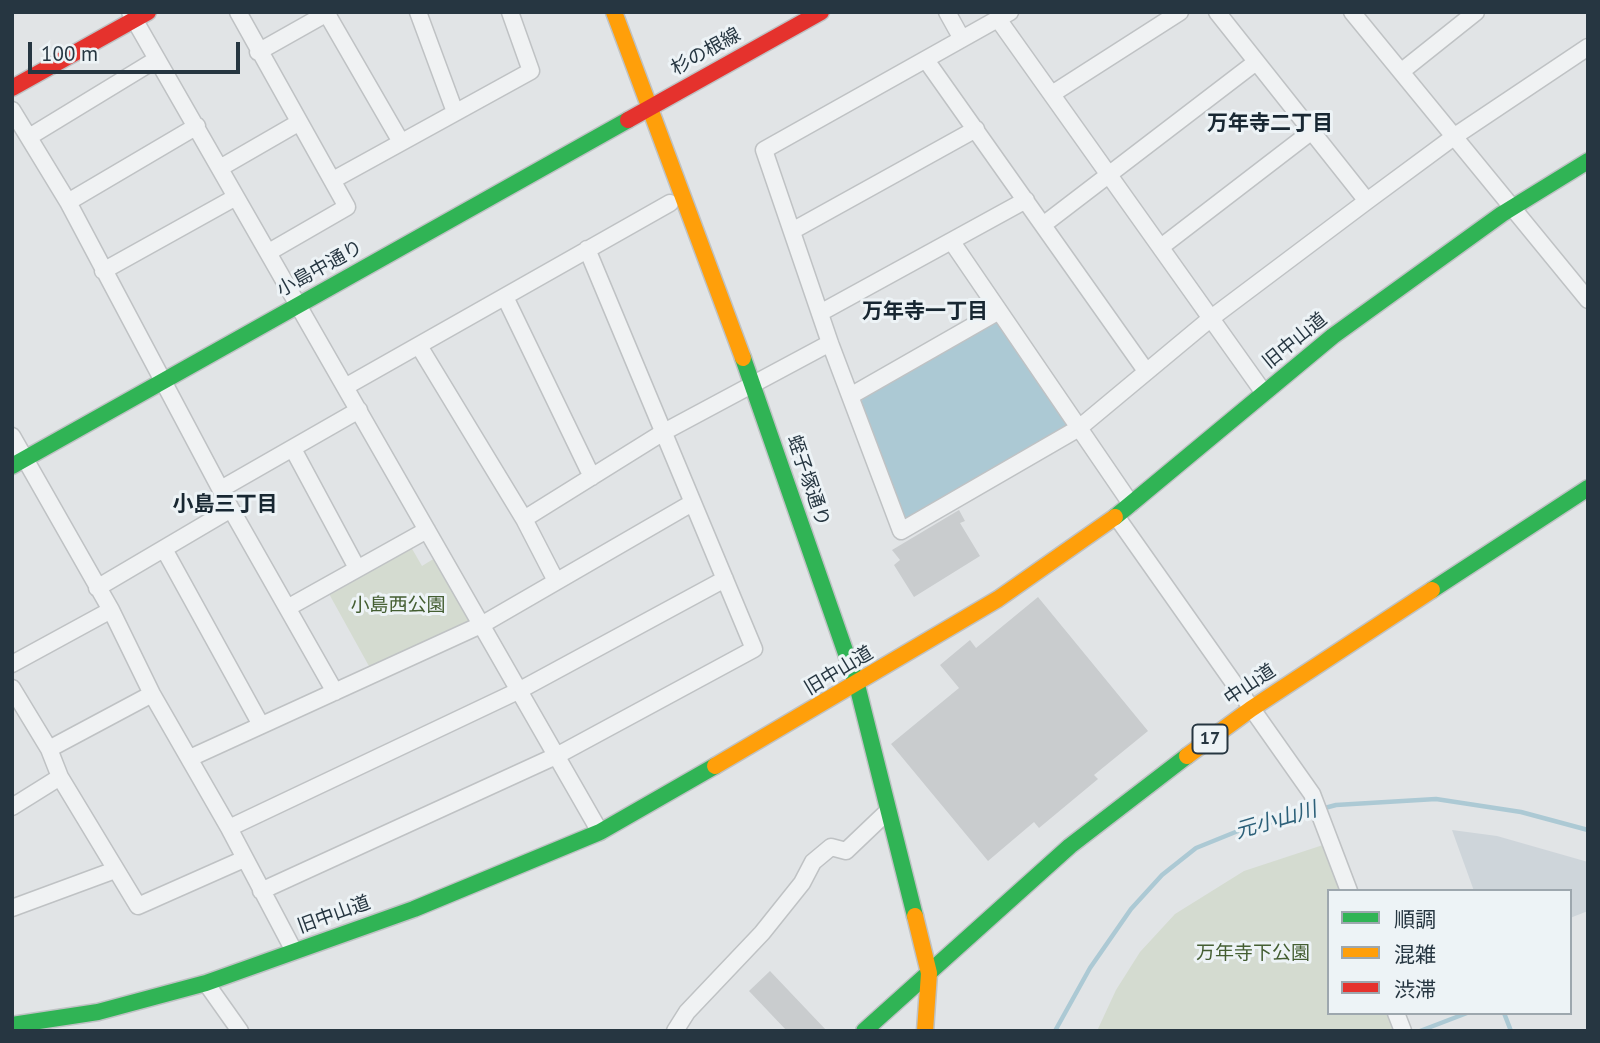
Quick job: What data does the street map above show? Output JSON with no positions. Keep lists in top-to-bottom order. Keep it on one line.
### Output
{"streets":{"main road":["杉の根線","小島中通り","旧中山道","蛭子塚通り","中山道","17"]},"crossings":[["杉の根線","小島中通り"],["杉の根線","蛭子塚通り"],["小島中通り","蛭子塚通り"],["旧中山道","蛭子塚通り"],["蛭子塚通り","中山道"]],"districts":["万年寺二丁目","万年寺一丁目","小島三丁目"],"water":["元小山川"],"parks":["小島西公園","万年寺下公園"],"legend":["順調","混雑","渋滞"],"scale_bar":"100 m"}
